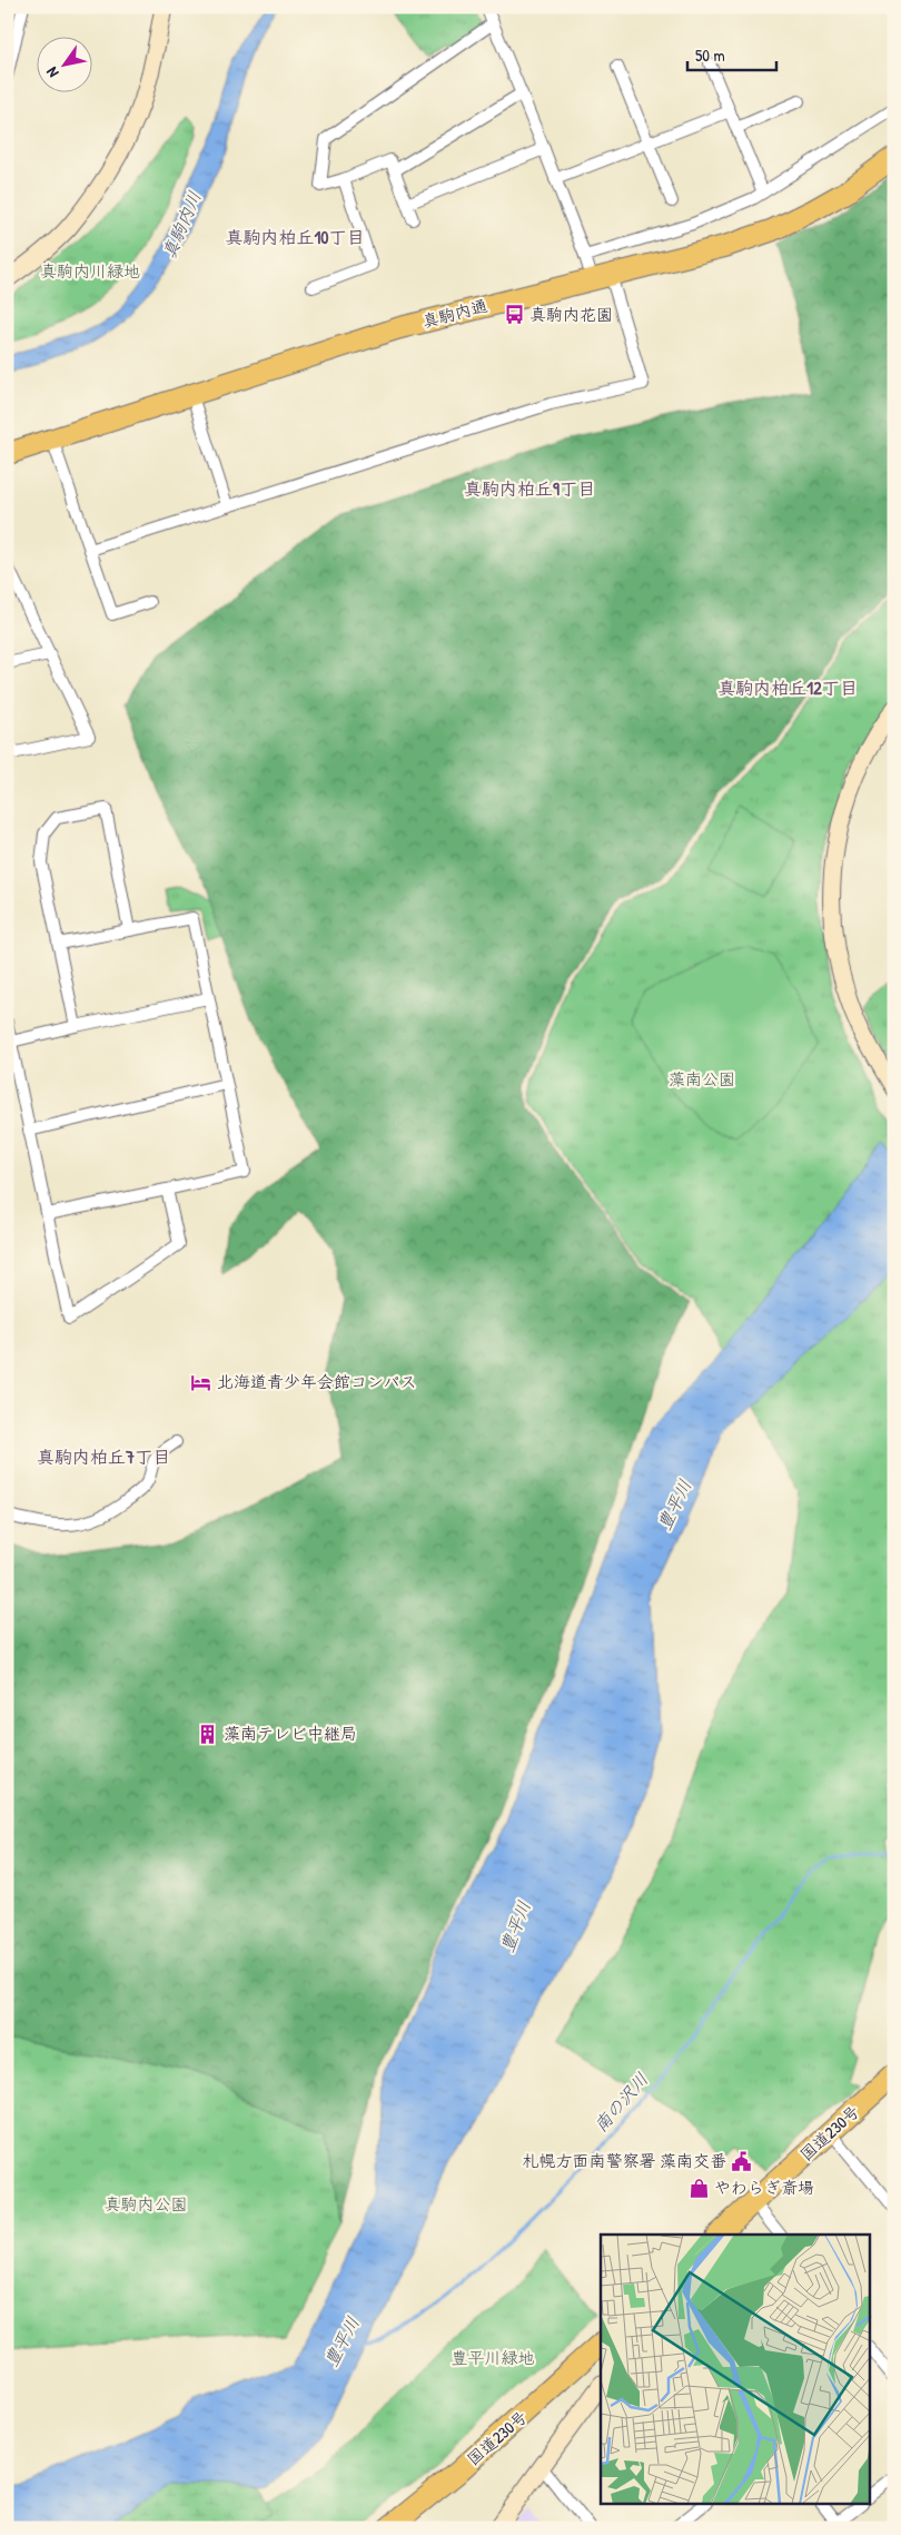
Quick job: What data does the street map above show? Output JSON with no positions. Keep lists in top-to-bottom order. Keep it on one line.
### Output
{"streets":{"highway":["真駒内通","国道230号"]},"districts":["真駒内柏丘10丁目","真駒内柏丘9丁目","真駒内柏丘12丁目","真駒内柏丘7丁目"],"water":["真駒内川","豊平川","南の沢川"],"parks":["真駒内川緑地","藻南公園","真駒内公園","豊平川緑地"],"places":{"bus stop":["真駒内花園"],"hotel":["北海道青少年会館コンパス"],"building":["藻南テレビ中継局"],"public building":["札幌方面南警察署 藻南交番"],"shop":["やわらぎ斎場"]},"scale_bar":"50 m","north":"bottom left"}
